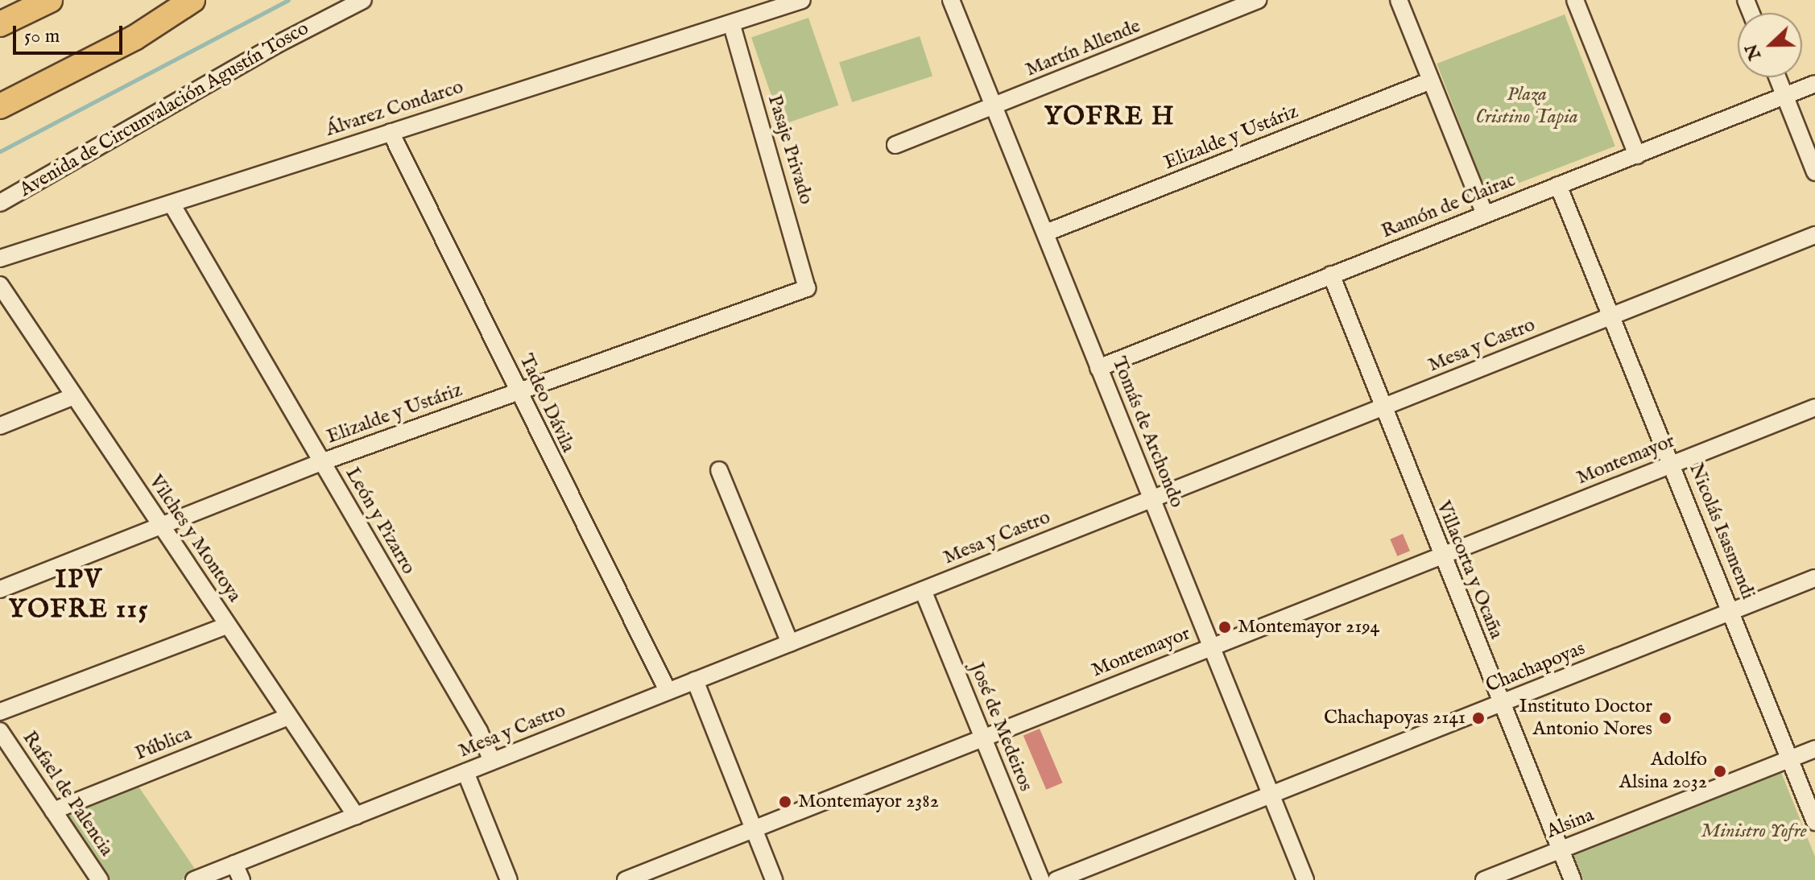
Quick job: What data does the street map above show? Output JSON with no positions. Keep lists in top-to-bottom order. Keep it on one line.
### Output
{"streets":{"street":["Martín Allende","Álvarez Condarco","Avenida de Circunvalación Agustín Tosco","Elizalde y Ustáriz","Pasaje Privado","Ramón de Clairac","Mesa y Castro","Tadeo Dávila","Tomás de Archondo","Montemayor","León y Pizarro","Nicolás Isasmendi","Vilches y Montoya","Villacorta y Ocaña","Chachapoyas","José de Medeiros","Pública","Rafael de Palencia","Alsina"]},"crossings":[["Martín Allende","Tomás de Archondo"],["Álvarez Condarco","Pasaje Privado"],["Álvarez Condarco","Tadeo Dávila"],["Álvarez Condarco","León y Pizarro"],["Elizalde y Ustáriz","Pasaje Privado"],["Elizalde y Ustáriz","Tadeo Dávila"],["Elizalde y Ustáriz","Tomás de Archondo"],["Elizalde y Ustáriz","León y Pizarro"],["Elizalde y Ustáriz","Vilches y Montoya"],["Ramón de Clairac","Tomás de Archondo"],["Ramón de Clairac","Nicolás Isasmendi"],["Ramón de Clairac","Villacorta y Ocaña"],["Mesa y Castro","Tadeo Dávila"],["Mesa y Castro","Tomás de Archondo"],["Mesa y Castro","León y Pizarro"],["Mesa y Castro","Nicolás Isasmendi"],["Mesa y Castro","Vilches y Montoya"],["Mesa y Castro","Villacorta y Ocaña"],["Mesa y Castro","José de Medeiros"],["Tomás de Archondo","Montemayor"],["Tomás de Archondo","Chachapoyas"],["Montemayor","Nicolás Isasmendi"],["Montemayor","Villacorta y Ocaña"],["Montemayor","José de Medeiros"],["Nicolás Isasmendi","Chachapoyas"],["Nicolás Isasmendi","Alsina"],["Vilches y Montoya","Pública"],["Villacorta y Ocaña","Chachapoyas"],["Villacorta y Ocaña","Alsina"],["Pública","Rafael de Palencia"]],"districts":["YOFRE H","IPV YOFRE 115"],"parks":["Plaza Cristino Tapia","Ministro Yofre"],"places":["Montemayor 2194","Chachapoyas 2141","Instituto Doctor Antonio Nores","Adolfo Alsina 2032","Montemayor 2382"],"scale_bar":"50 m","north":"left"}
